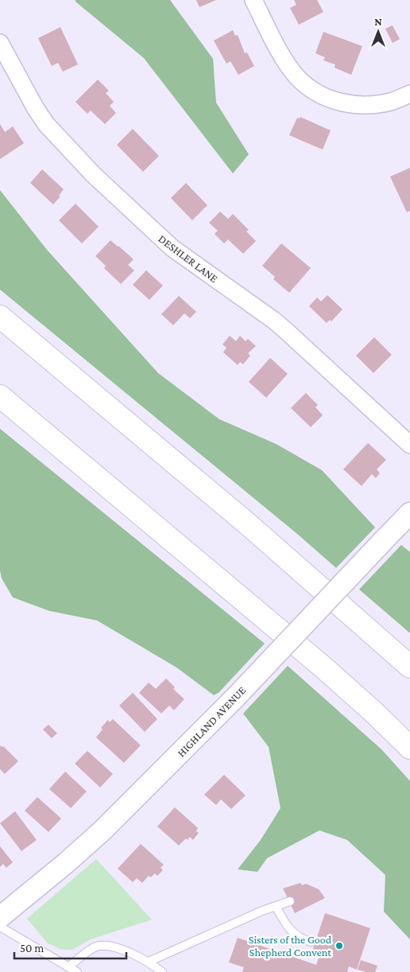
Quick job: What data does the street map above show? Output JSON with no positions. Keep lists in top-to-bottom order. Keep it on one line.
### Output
{"streets":{"street":["DESHLER LANE","HIGHLAND AVENUE"]},"places":["Sisters of the Good Shepherd Convent"],"scale_bar":"50 m","north":"top"}
